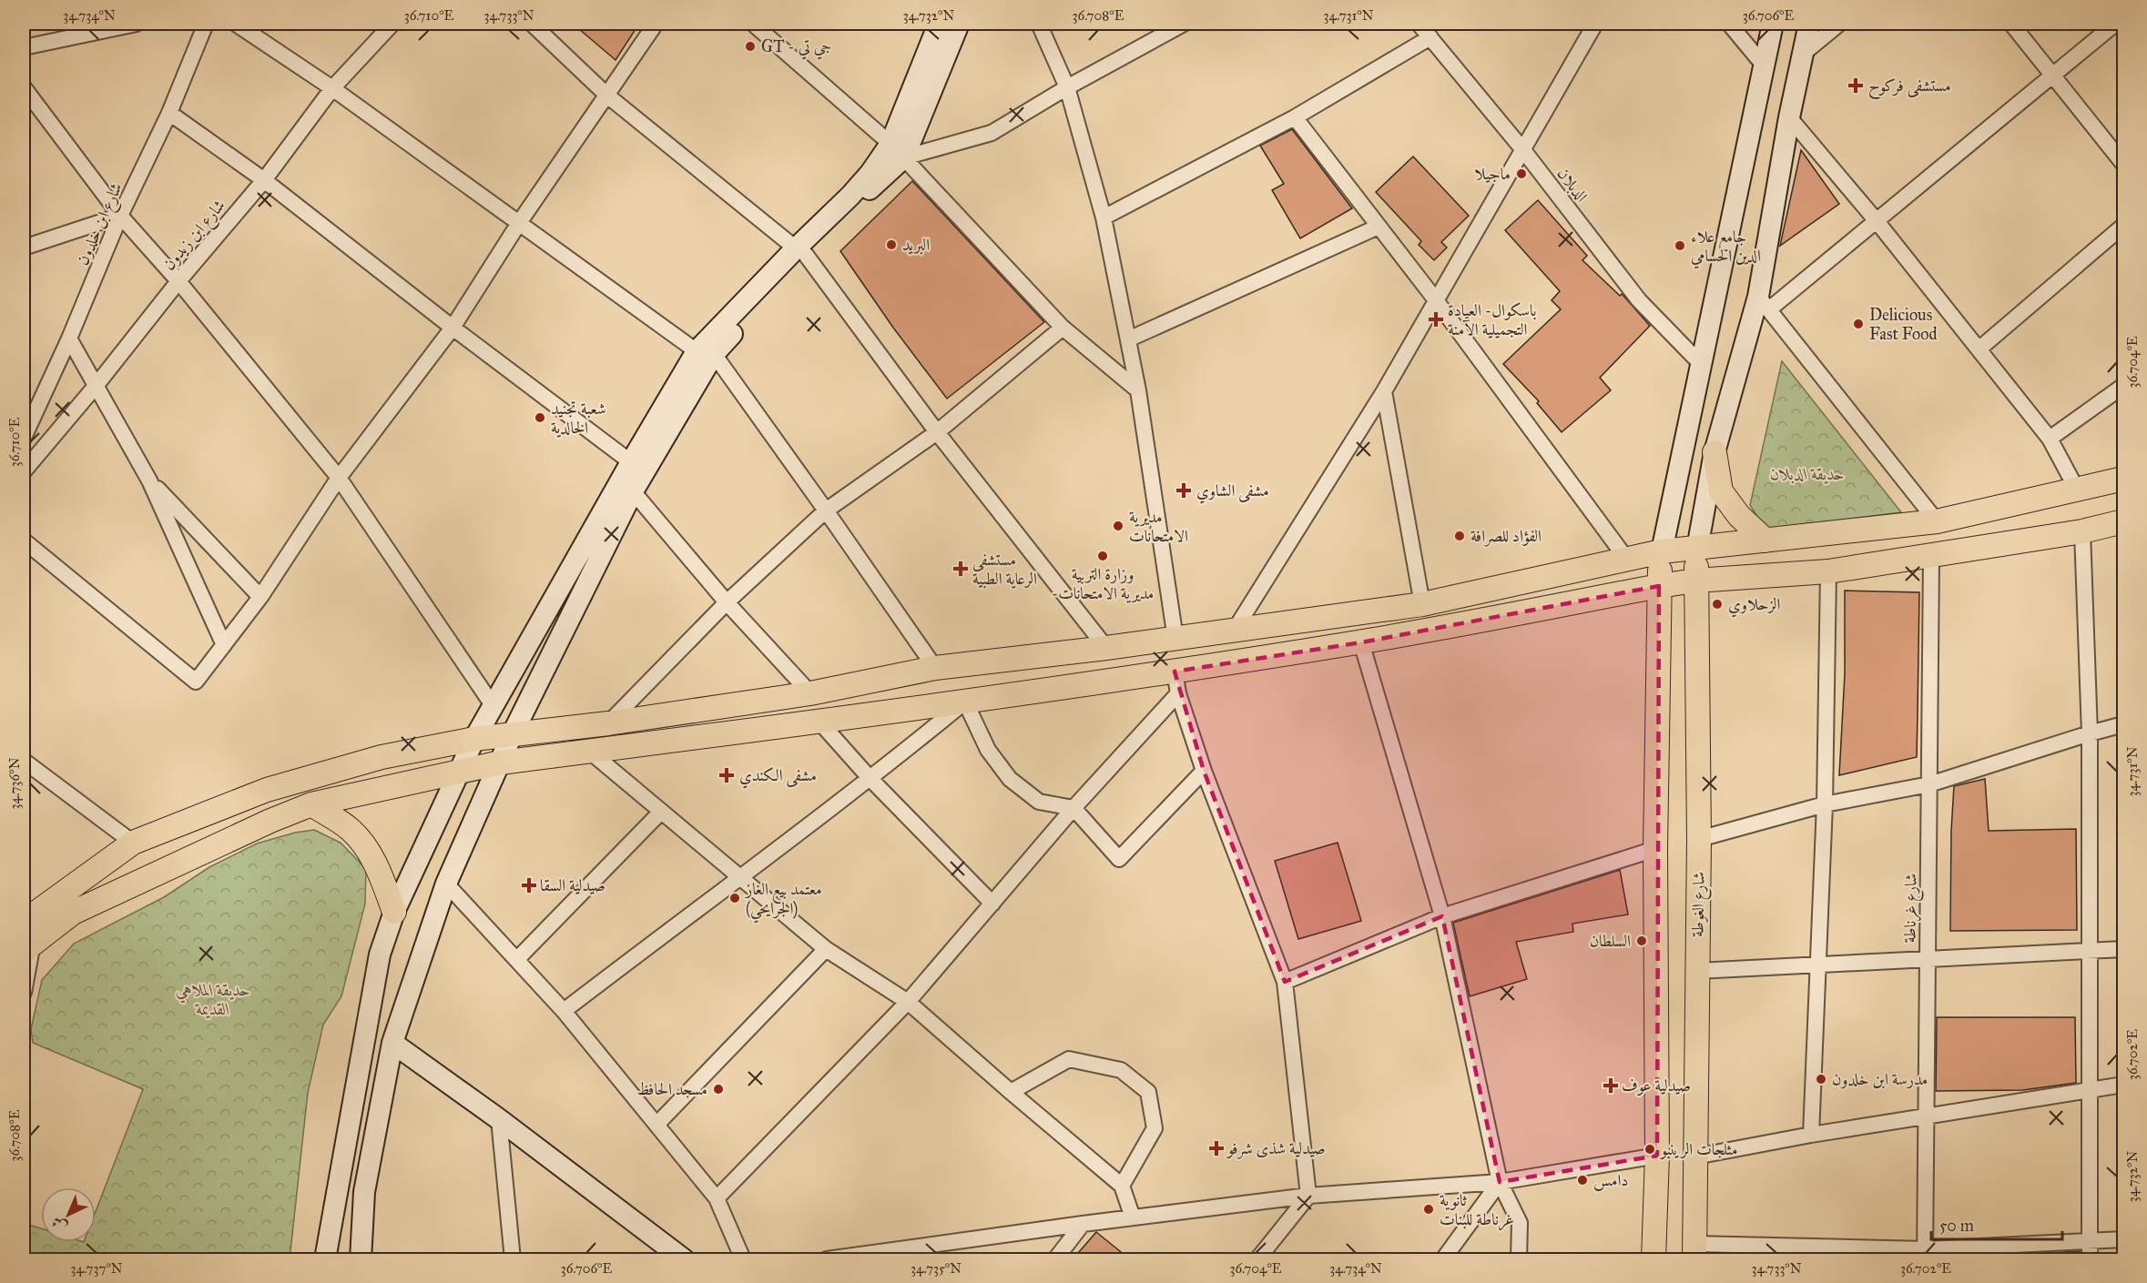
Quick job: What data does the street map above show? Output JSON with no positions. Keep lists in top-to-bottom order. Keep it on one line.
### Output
{"streets":{"main road":["شارع الغوطة"],"street":["الدبلان","شارع ابن خلدون","شارع ابن زيدون","شارع غرناطة"]},"parks":["حديقة الدبلان","حديقة الملاهي القديمة"],"places":{"other":["GT - جي تي","ماجيلا","البريد","جامع علاء الدين الحسامي","Delicious Fast Food","شعبة تجنيد الخالدية","مديرية الامتحانات","الفؤاد للصرافة","وزارة التربية -مديرية الامتحانات","الزحلاوي","معتمد بيع الغاز (الجرايحي)","السلطان","مدرسة ابن خلدون","مسجد الحافظ","مثلجات الرينبو","دامس","ثانوية غرناطة للبنات"],"health":["مستشفى فركوح","باسكوال- العيادة التجميلية الآمنة","مشفى الشاوي","مستشفى الرعاية الطبية","مشفى الكندي","صيدلية السقا","صيدلية عوف","صيدلية شذى شرفو"]},"scale_bar":"50 m","north":"bottom left","coordinates":["34.734°N","36.710°E","34.733°N","34.732°N","36.708°E","34.731°N","36.706°E","36.704°E","34.736°N","36.702°E","34.737°N","34.735°N"]}
